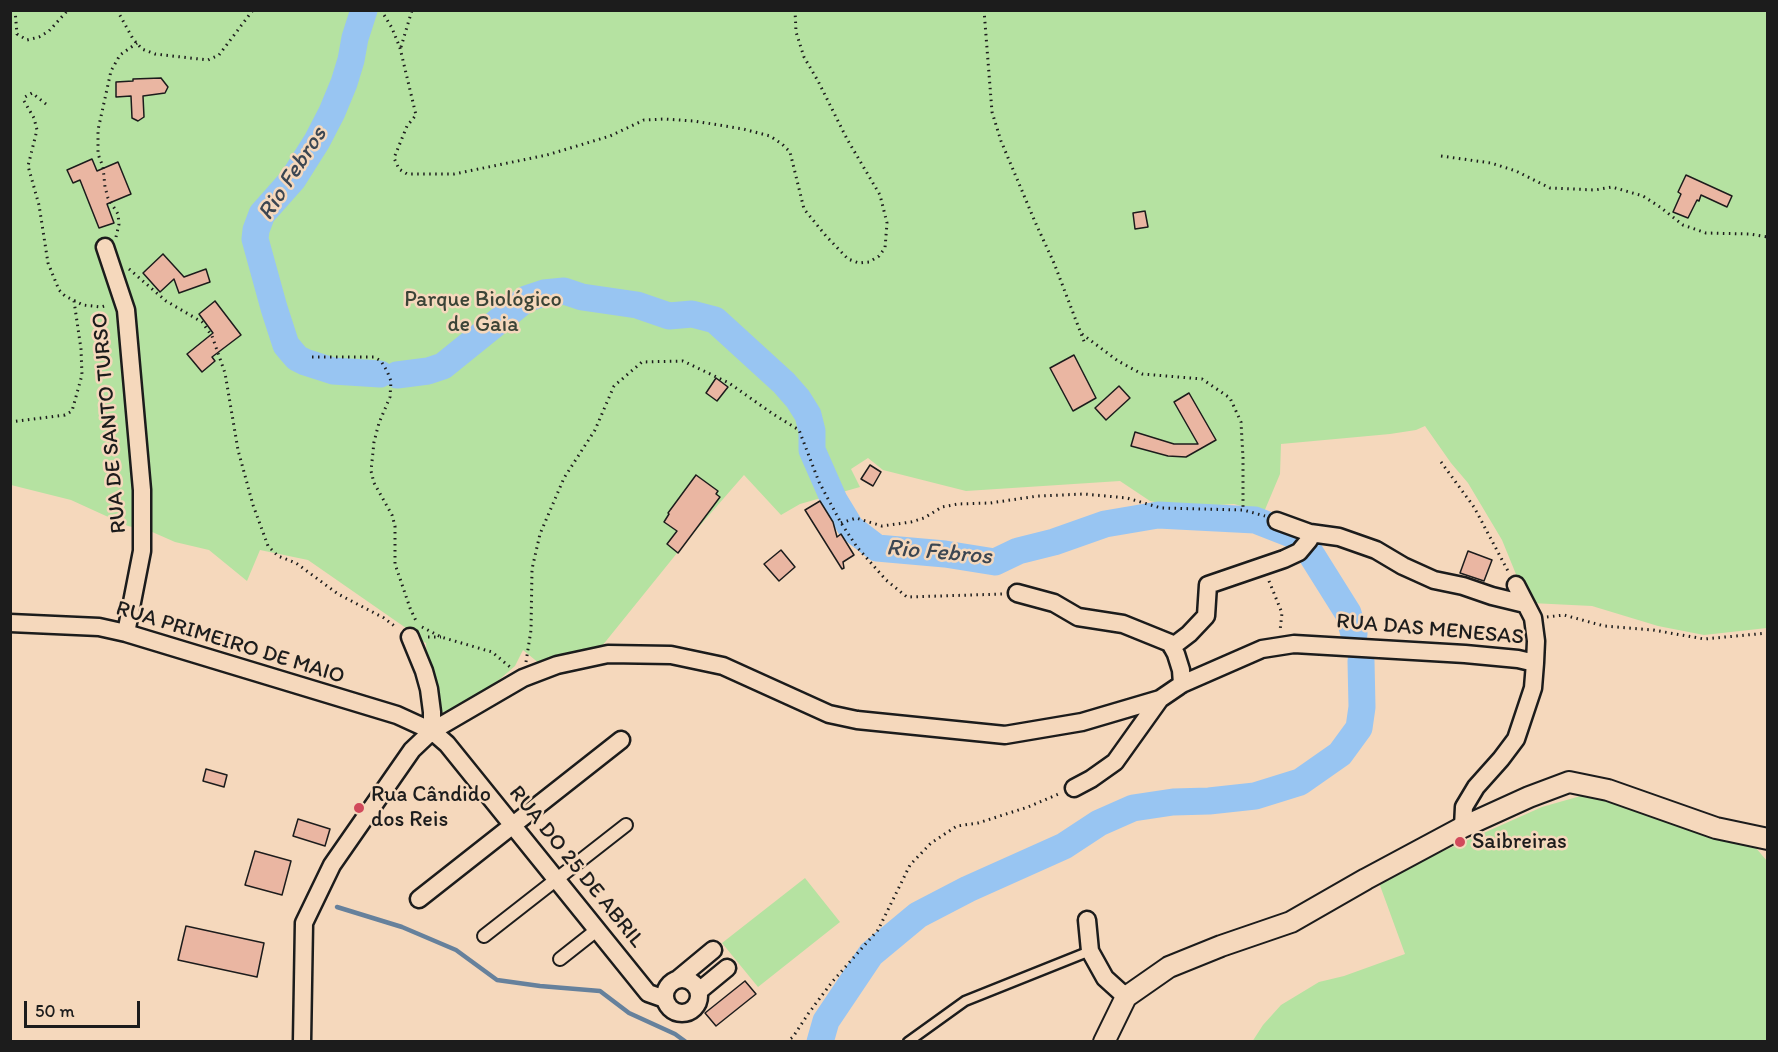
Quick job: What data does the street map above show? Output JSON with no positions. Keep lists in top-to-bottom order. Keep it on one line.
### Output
{"streets":{"street":["RUA DE SANTO TURSO","RUA DAS MENESAS","RUA PRIMEIRO DE MAIO","RUA DO 25 DE ABRIL"]},"crossings":[["RUA DE SANTO TURSO","RUA PRIMEIRO DE MAIO"],["RUA PRIMEIRO DE MAIO","RUA DO 25 DE ABRIL"]],"water":["Rio Febros"],"parks":["Parque Biológico de Gaia"],"places":["Rua Cândido dos Reis","Saibreiras"],"scale_bar":"50 m"}
